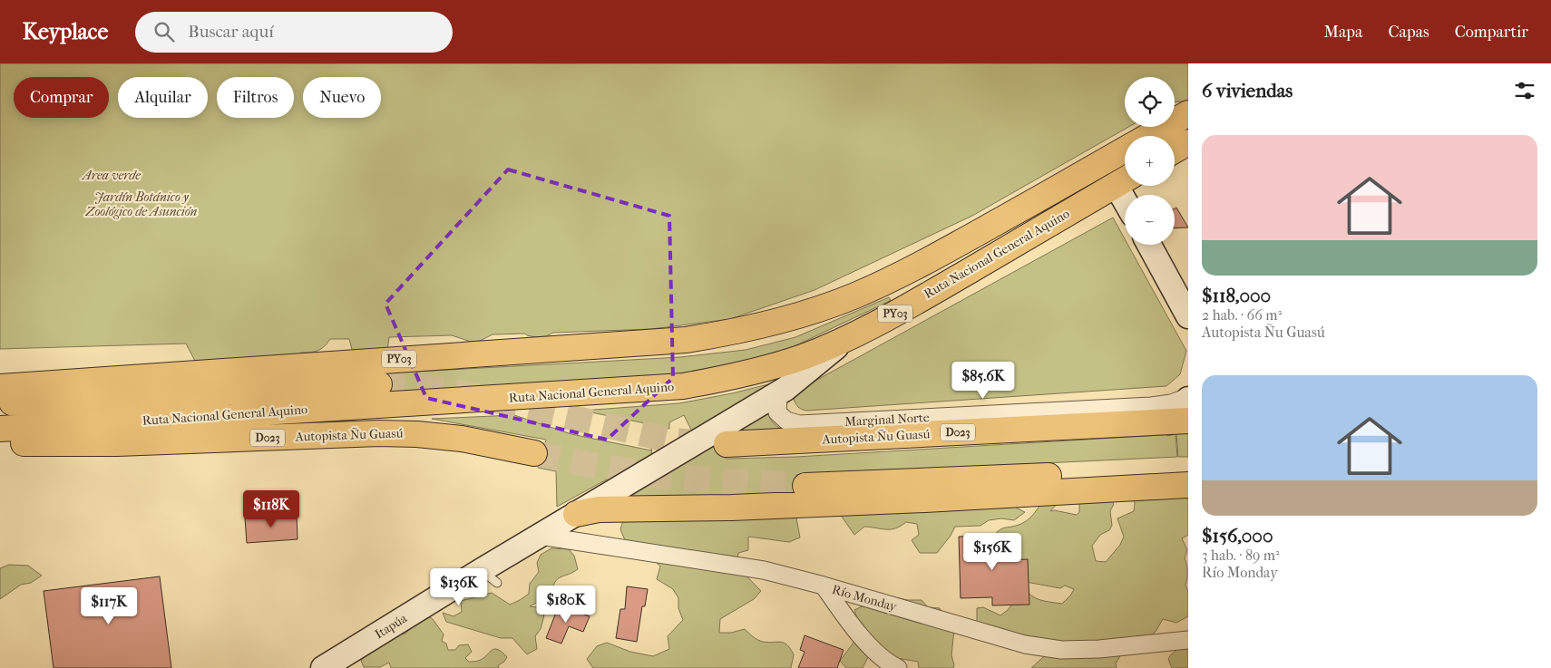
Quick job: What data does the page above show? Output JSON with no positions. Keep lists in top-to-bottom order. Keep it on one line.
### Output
{"streets":{"highway":["Ruta Nacional General Aquino","PY03","D023","Autopista Ñu Guasú"],"street":["Marginal Norte","Río Monday","Itapúa"]},"crossings":[["Ruta Nacional General Aquino","Itapúa"],["Marginal Norte","Itapúa"],["Río Monday","Itapúa"]],"parks":["Area verde","Jardín Botánico y Zoológico de Asunción"],"page":{"header":"Keyplace","search":"Buscar aquí","nav":["Mapa","Capas","Compartir"],"heading":"6 viviendas","map_buttons":["+","−"],"chip":["Comprar","Alquilar","Filtros","Nuevo"],"list":[{"name":"$118,000","note":"2 hab. · 66 m² · Autopista Ñu Guasú"},{"name":"$156,000","note":"3 hab. · 89 m² · Río Monday"}],"price":["$85.6K","$118K","$156K","$136K","$180K","$117K"]}}
